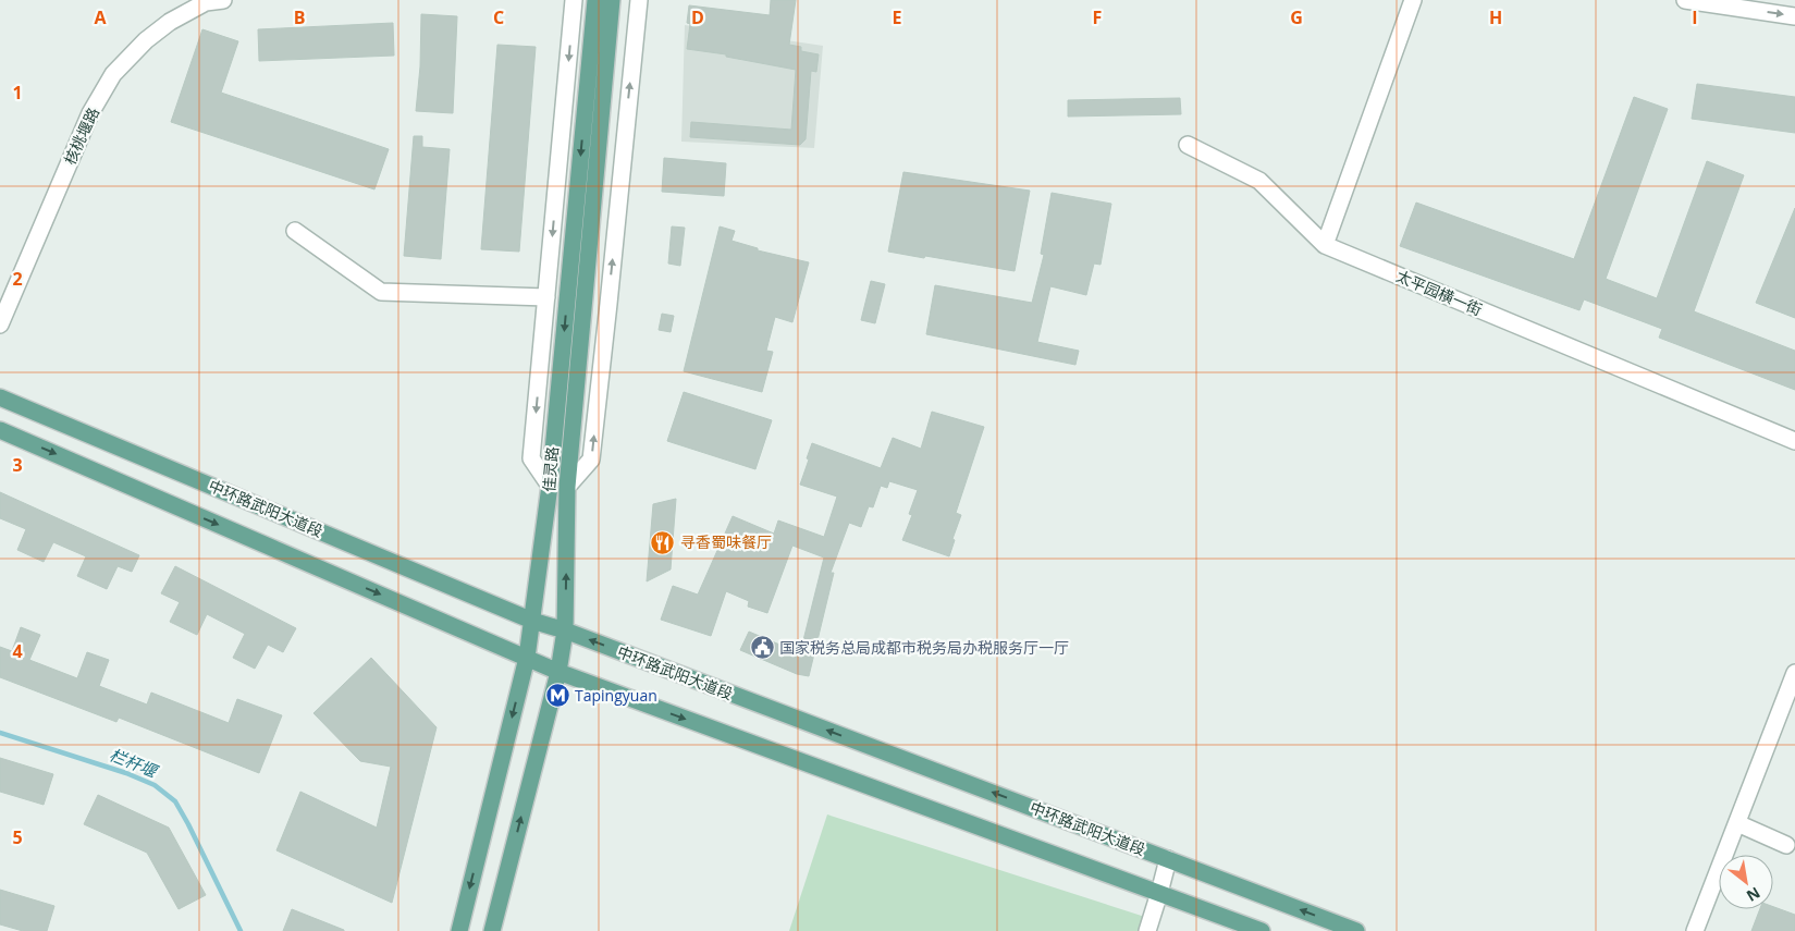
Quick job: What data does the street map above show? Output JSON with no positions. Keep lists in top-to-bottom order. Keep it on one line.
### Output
{"streets":{"main road":["佳灵路","中环路武阳大道段"],"street":["核桃堰路","太平园横一街"]},"crossings":[["佳灵路","中环路武阳大道段"]],"water":["栏杆堰"],"places":{"restaurant":["寻香蜀味餐厅"],"public building":["国家税务总局成都市税务局办税服务厅一厅"],"metro station":["Tapingyuan"]},"north":"bottom right","grid":{"columns":["A","B","C","D","E","F","G","H","I"],"rows":["1","2","3","4","5"]}}
